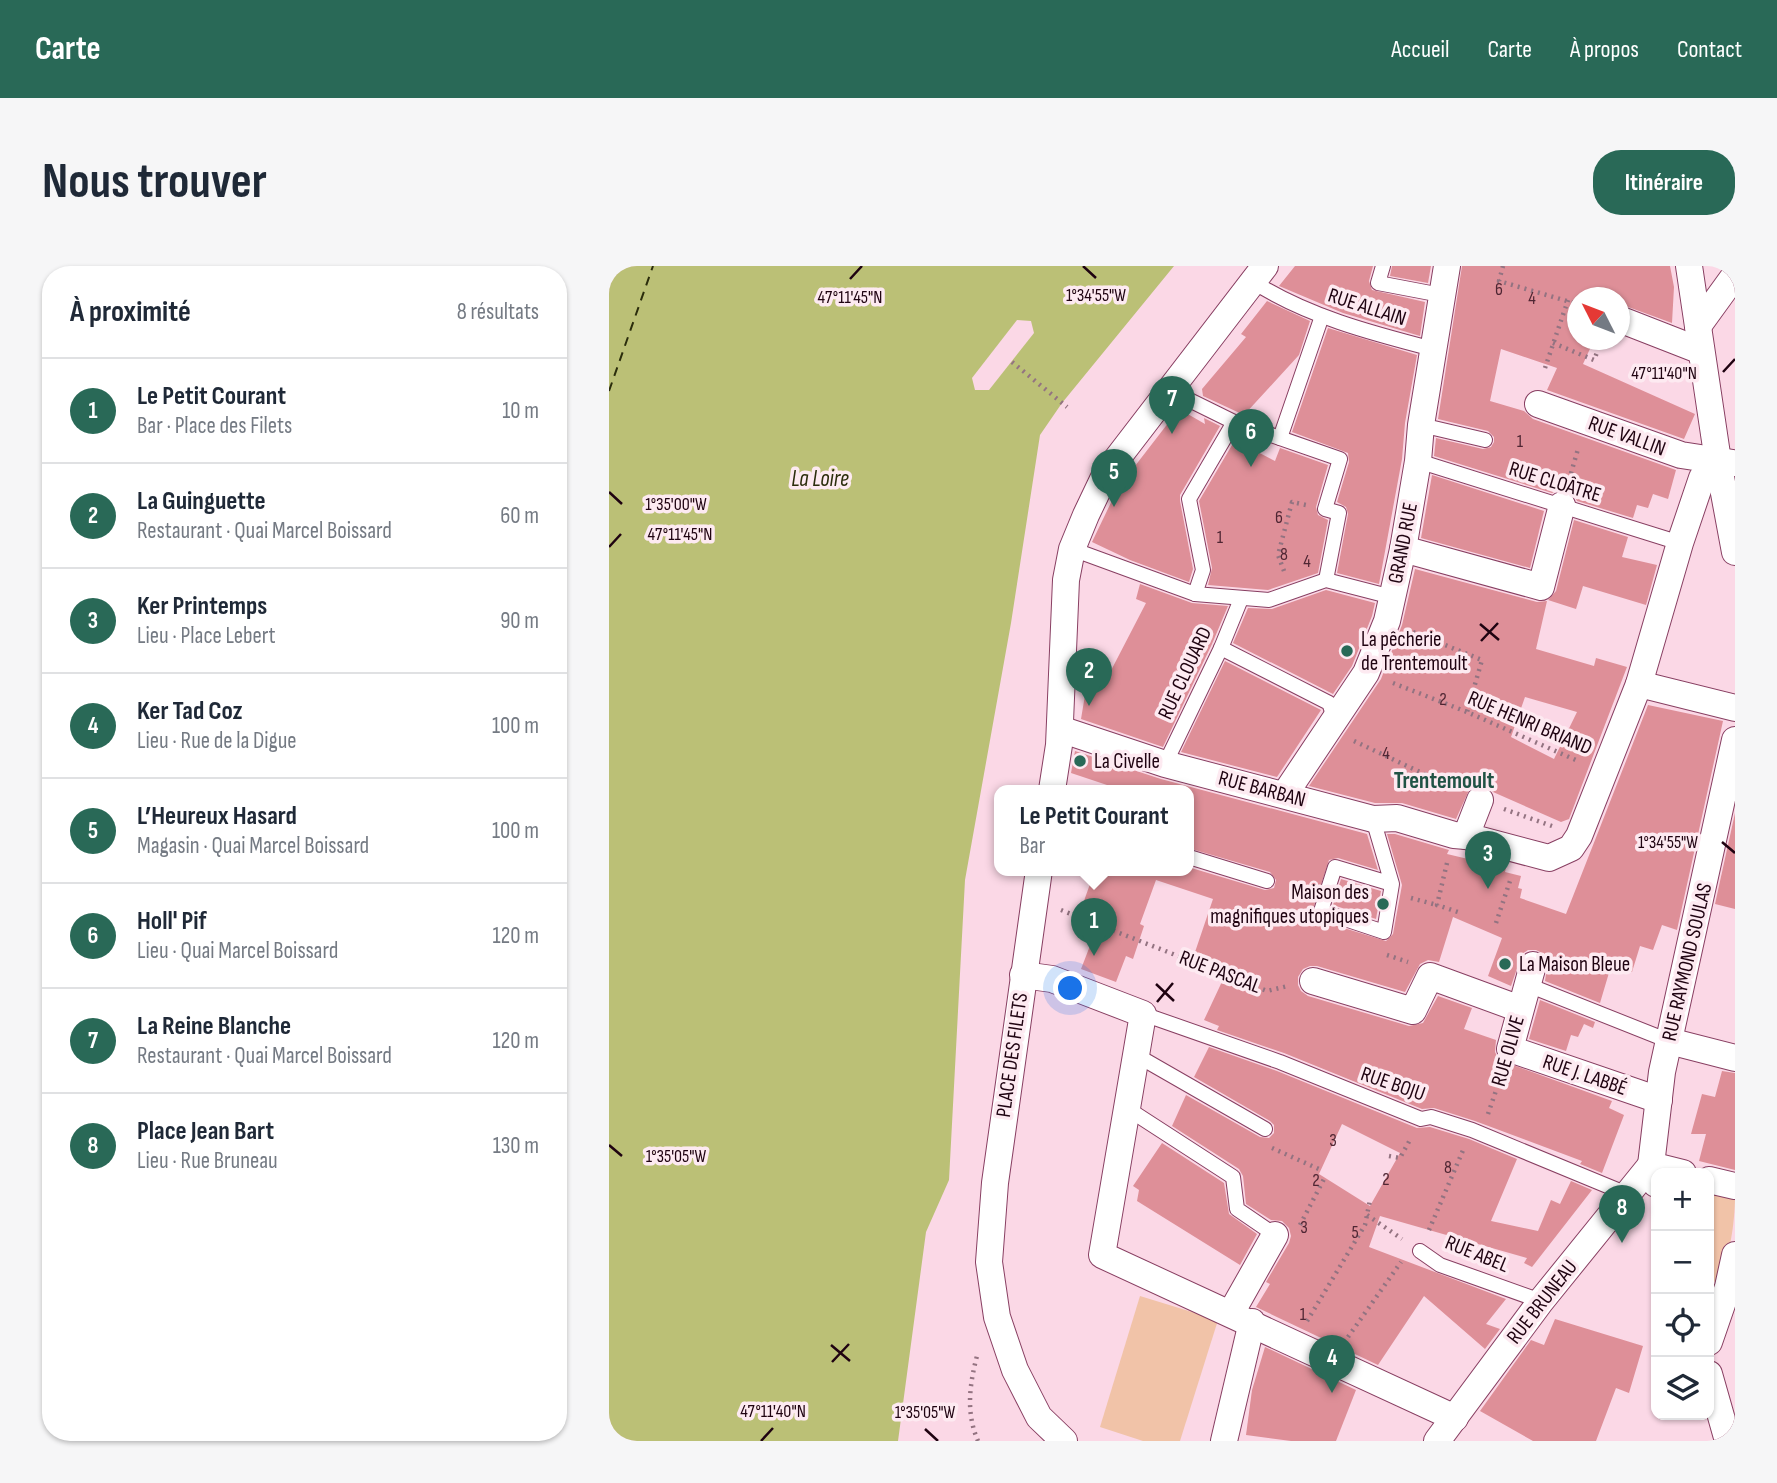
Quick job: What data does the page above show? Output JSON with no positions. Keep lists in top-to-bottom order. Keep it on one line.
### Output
{"streets":{"street":["RUE VALLIN","GRAND RUE","RUE BARBAN","RUE RAYMOND SOULAS","RUE OLIVE","PLACE DES FILETS","RUE J. LABBÉ","RUE BRUNEAU"],"lane":["RUE ALLAIN","RUE CLOÂTRE","RUE CLOUARD","RUE BOJU","RUE ABEL"],"path":["RUE HENRI BRIAND","RUE PASCAL"]},"crossings":[["RUE ALLAIN","GRAND RUE"],["RUE CLOÂTRE","GRAND RUE"],["GRAND RUE","RUE HENRI BRIAND"],["GRAND RUE","RUE BARBAN"],["RUE CLOUARD","RUE BARBAN"],["RUE RAYMOND SOULAS","RUE J. LABBÉ"],["RUE OLIVE","RUE J. LABBÉ"],["RUE OLIVE","RUE BOJU"],["PLACE DES FILETS","RUE BOJU"],["RUE BOJU","RUE BRUNEAU"],["RUE ABEL","RUE BRUNEAU"]],"districts":["Trentemoult"],"water":["La Loire"],"places":["La pêcherie de Trentemoult","La Civelle","Maison des magnifiques utopiques","La Maison Bleue"],"house_numbers":["6","4","1","6","1","8","4","2","4","3","8","2","2","3","5","1"],"north":"top left","page":{"header":"Carte","nav":["Accueil","Carte","À propos","Contact"],"buttons":"Itinéraire","title":"Nous trouver","heading":["À proximité","8 résultats"],"list":[{"mark":"1","name":"Le Petit Courant","note":"Bar · Place des Filets","value":"10 m"},{"mark":"2","name":"La Guinguette","note":"Restaurant · Quai Marcel Boissard","value":"60 m"},{"mark":"3","name":"Ker Printemps","note":"Lieu · Place Lebert","value":"90 m"},{"mark":"4","name":"Ker Tad Coz","note":"Lieu · Rue de la Digue","value":"100 m"},{"mark":"5","name":"L’Heureux Hasard","note":"Magasin · Quai Marcel Boissard","value":"100 m"},{"mark":"6","name":"Holl' Pif","note":"Lieu · Quai Marcel Boissard","value":"120 m"},{"mark":"7","name":"La Reine Blanche","note":"Restaurant · Quai Marcel Boissard","value":"120 m"},{"mark":"8","name":"Place Jean Bart","note":"Lieu · Rue Bruneau","value":"130 m"}],"pins":["7","6","5","2","3","1","8","4"],"popup":["Le Petit Courant","Bar"],"map_buttons":["+","−"]},"coordinates":["1°34'55\"W","47°11'45\"N","47°11'40\"N","1°35'00\"W","1°35'05\"W"]}
